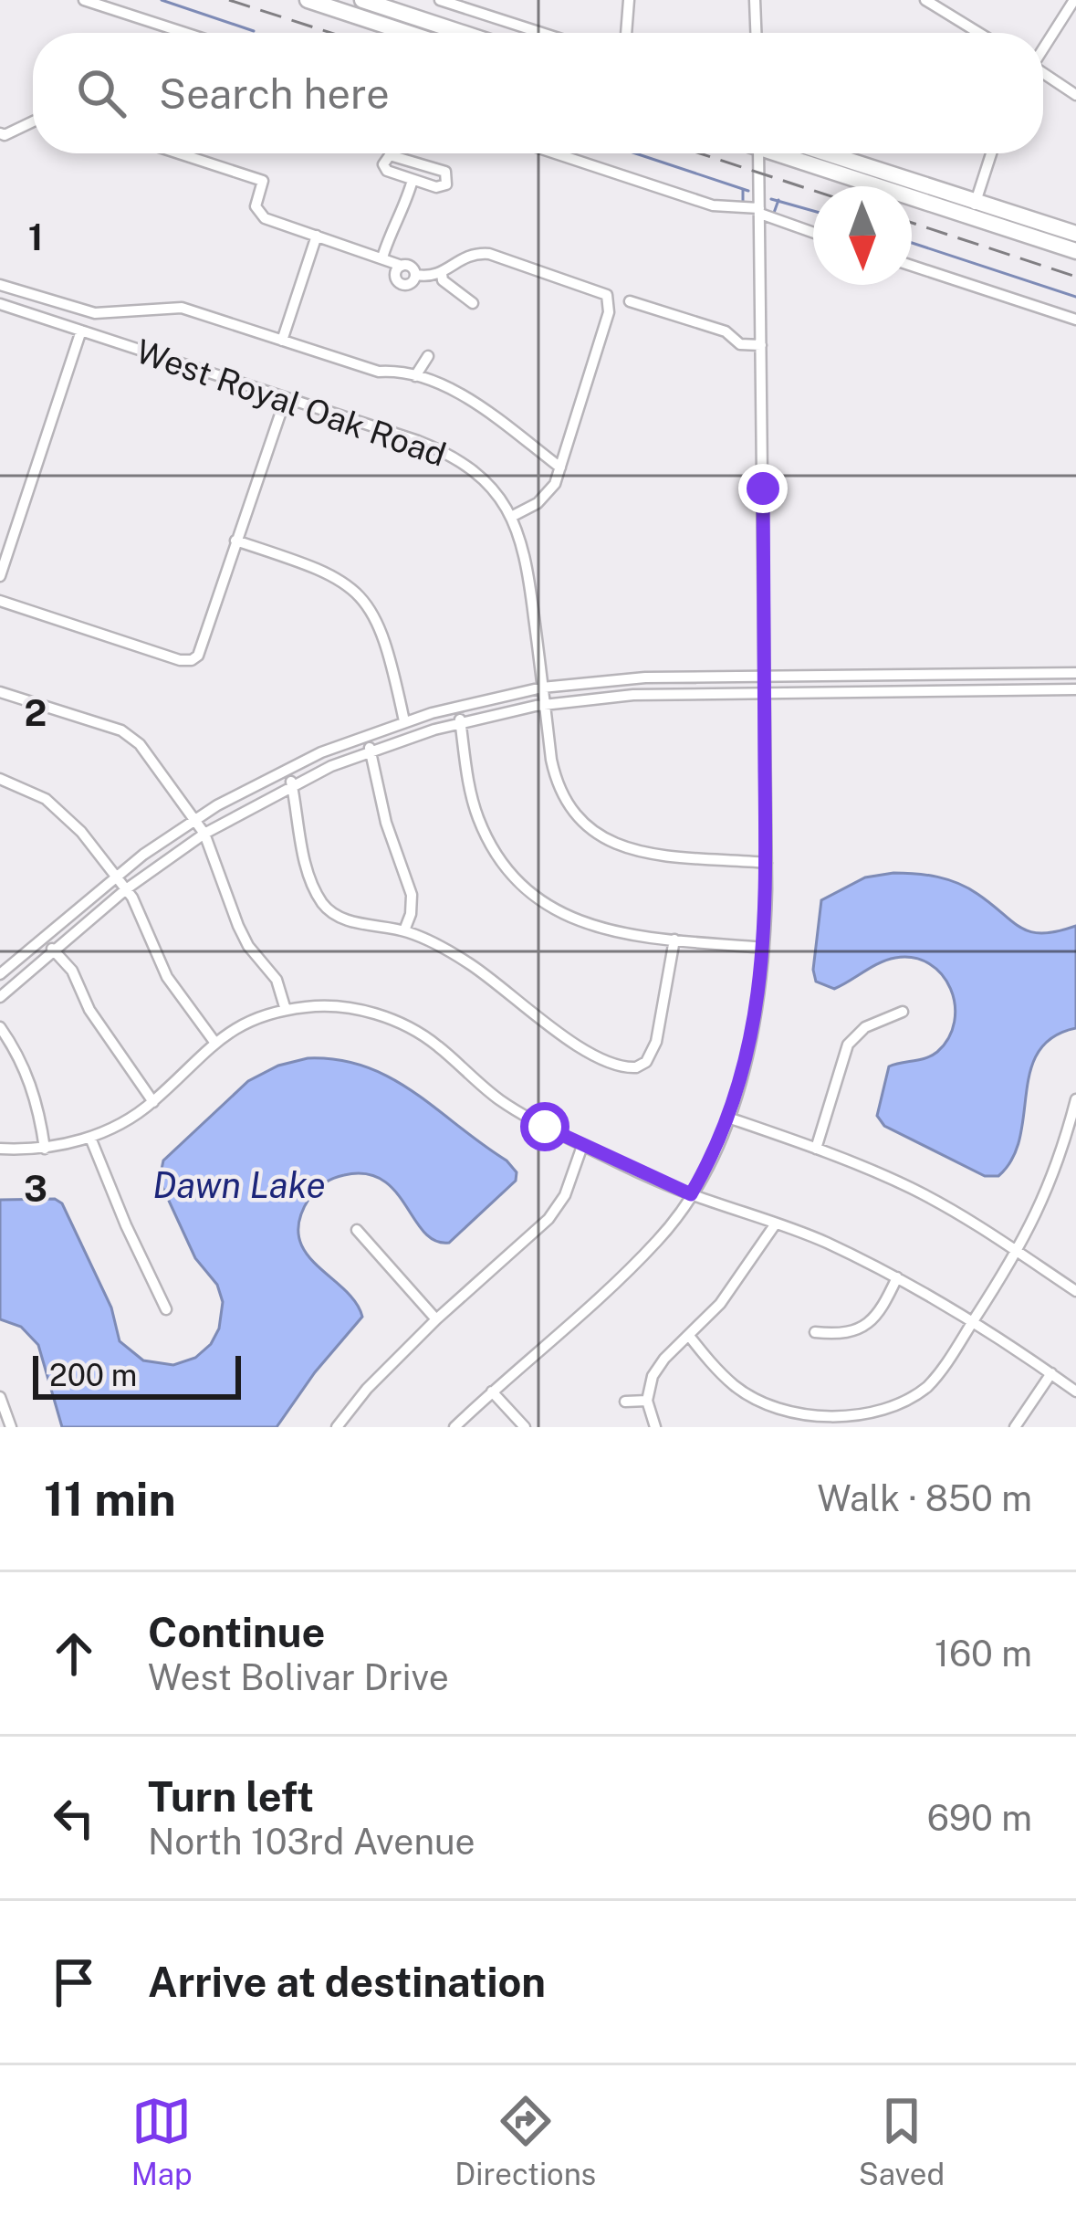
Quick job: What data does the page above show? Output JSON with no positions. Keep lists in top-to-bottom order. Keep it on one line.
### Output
{"streets":{"street":["West Royal Oak Road"]},"water":["Dawn Lake"],"scale_bar":"200 m","north":"bottom","page":{"search":"Search here","scale":"200 m","heading":["11 min","Walk · 850 m"],"list":[["Continue","West Bolivar Drive","160 m"],["Turn left","North 103rd Avenue","690 m"],"Arrive at destination"],"nav":["Map","Directions","Saved"]},"grid":{"rows":["1","2","3"]}}
